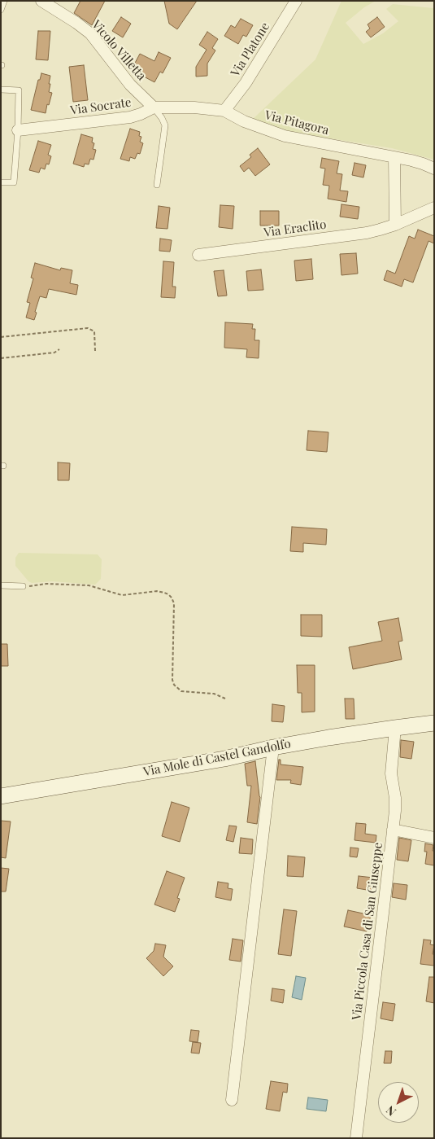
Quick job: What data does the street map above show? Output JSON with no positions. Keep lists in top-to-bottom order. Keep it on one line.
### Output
{"streets":{"street":["Via Platone","Vicolo Villetta","Via Socrate","Via Pitagora","Via Eraclito","Via Mole di Castel Gandolfo","Via Piccola Casa di San Giuseppe"]},"crossings":[["Via Platone","Via Pitagora"],["Vicolo Villetta","Via Socrate"],["Vicolo Villetta","Via Pitagora"],["Via Socrate","Via Pitagora"],["Via Mole di Castel Gandolfo","Via Piccola Casa di San Giuseppe"]],"north":"bottom left"}
